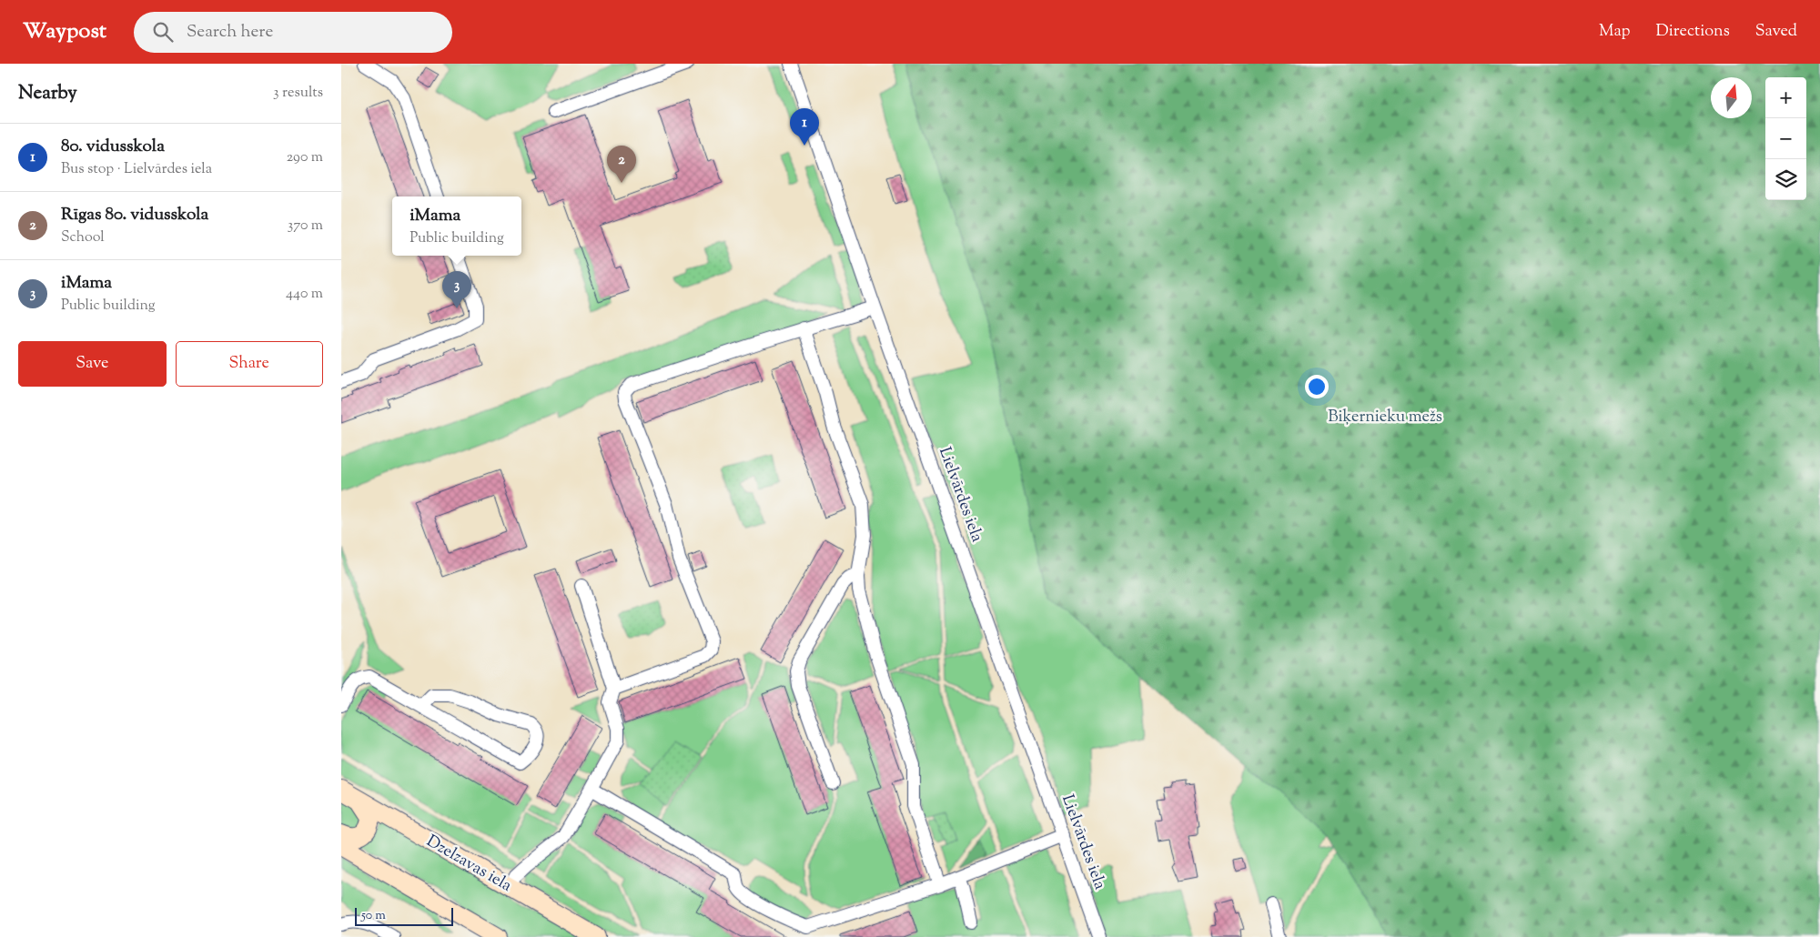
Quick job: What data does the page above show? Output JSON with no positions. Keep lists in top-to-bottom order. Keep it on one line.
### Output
{"streets":{"main road":["Dzelzavas iela"],"street":["Lielvārdes iela"]},"parks":["Biķernieku mežs"],"scale_bar":"50 m","north":"top","page":{"header":"Waypost","search":"Search here","nav":["Map","Directions","Saved"],"heading":["Nearby","3 results"],"map_buttons":["+","−"],"pins":["1","2","3"],"list":[{"mark":"1","name":"80. vidusskola","note":"Bus stop · Lielvārdes iela","value":"290 m"},{"mark":"2","name":"Rīgas 80. vidusskola","note":"School","value":"370 m"},{"mark":"3","name":"iMama","note":"Public building","value":"440 m"}],"popup":["iMama","Public building"],"buttons":["Save","Share"],"scale":"50 m"}}
